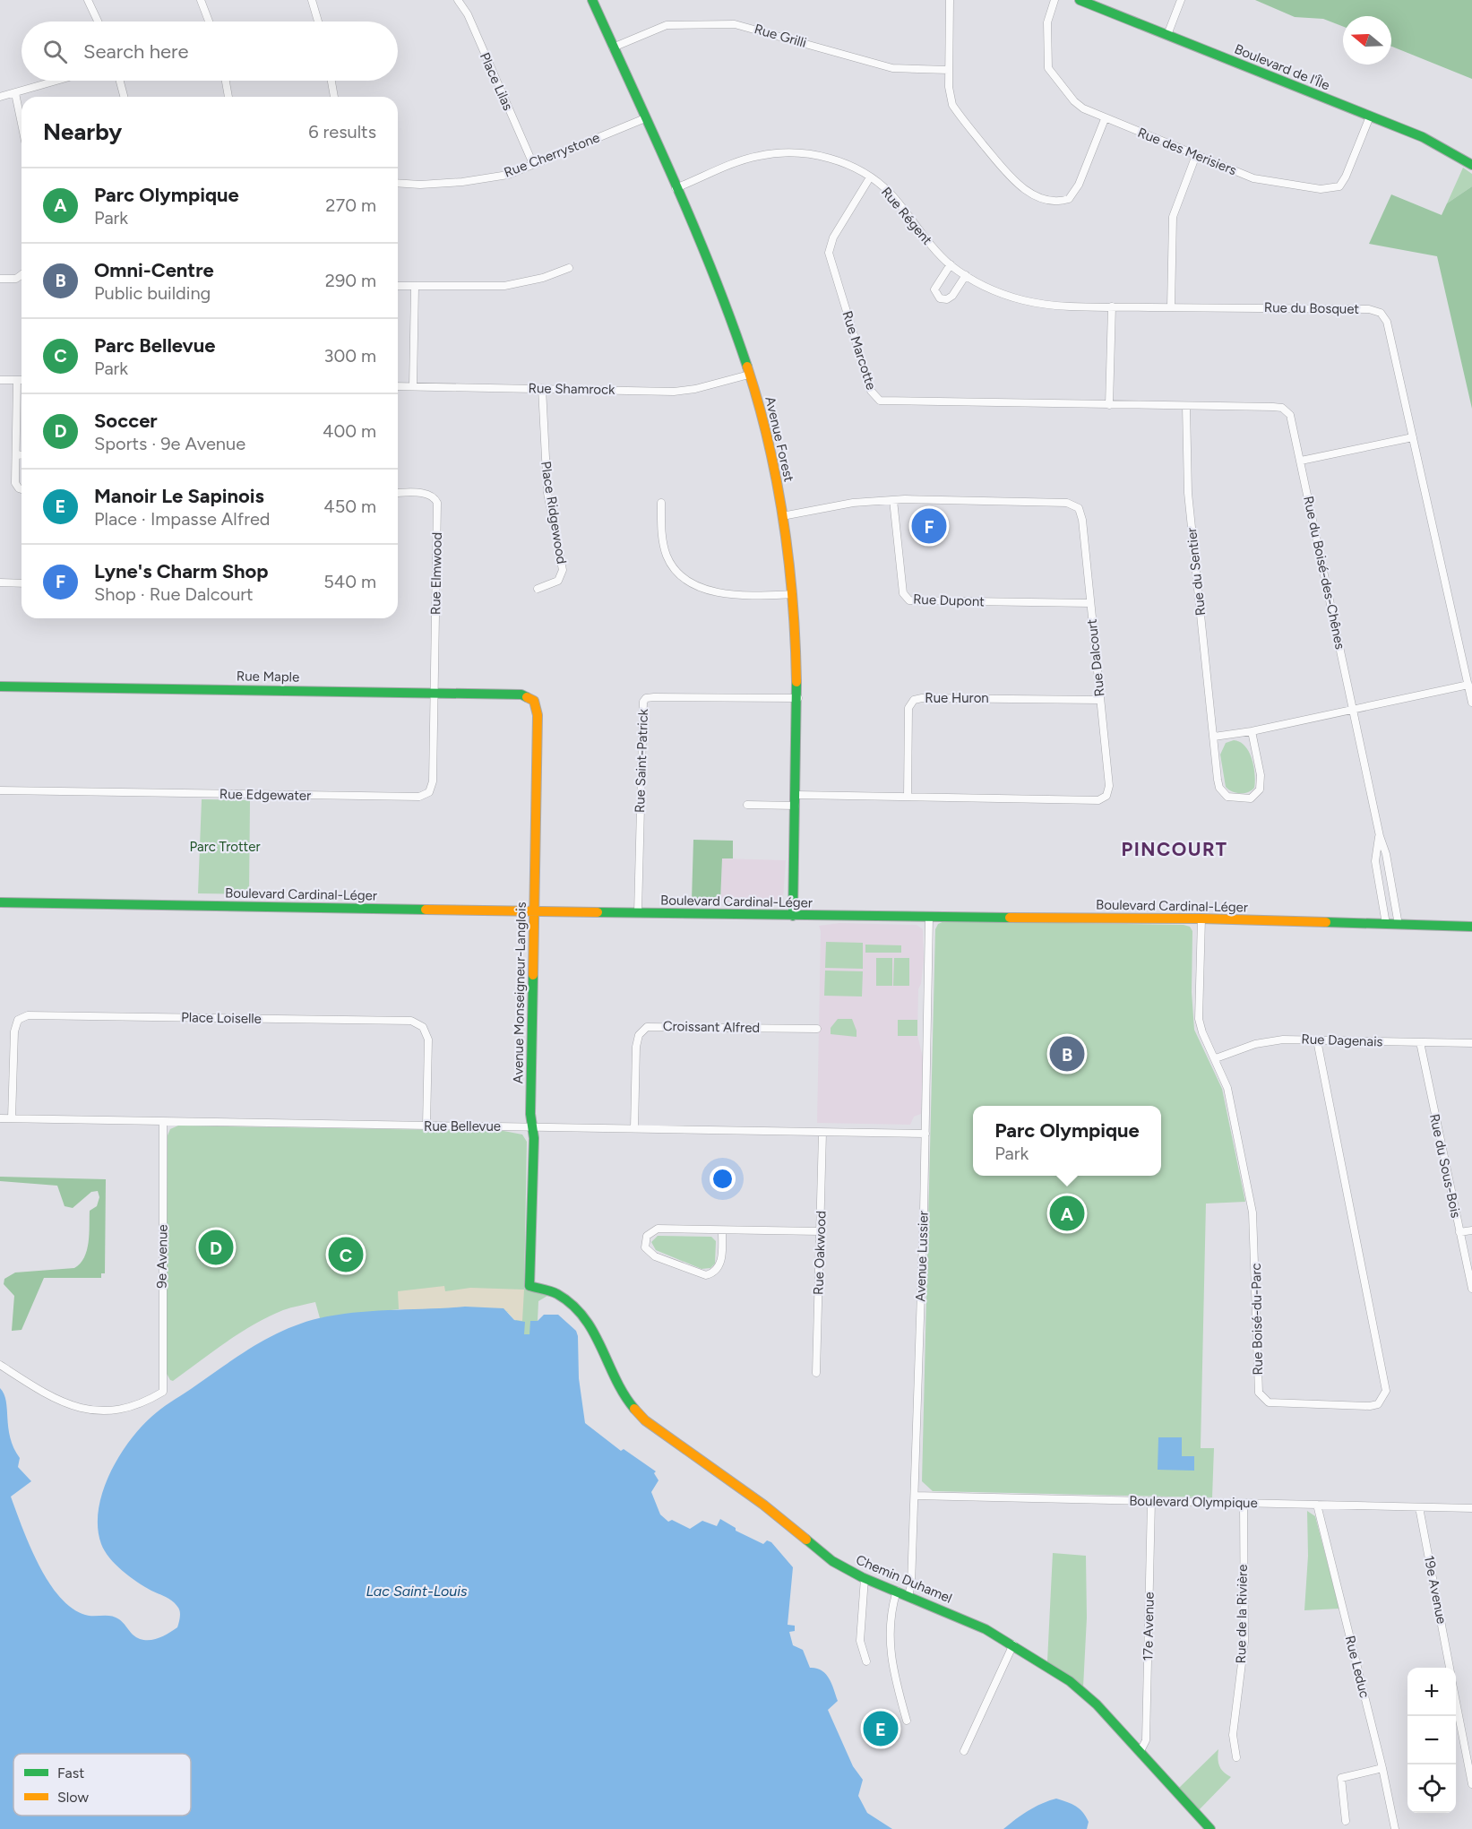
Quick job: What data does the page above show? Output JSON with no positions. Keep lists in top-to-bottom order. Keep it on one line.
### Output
{"streets":{"street":["Rue Grilli","Boulevard de l'Île","Place Lilas","Rue des Merisiers","Rue Cherrystone","Rue Régent","Rue du Bosquet","Rue Marcotte","Rue Shamrock","Avenue Forest","Place Ridgewood","Rue du Sentier","Rue du Boisé-des-Chênes","Rue Elmwood","Rue Dupont","Rue Dalcourt","Rue Maple","Rue Huron","Rue Saint-Patrick","Rue Edgewater","Boulevard Cardinal-Léger","Avenue Monseigneur-Langlois","Place Loiselle","Croissant Alfred","Rue Dagenais","Rue Bellevue","Rue du Sous-Bois","Rue Oakwood","9e Avenue","Avenue Lussier","Rue Boisé-du-Parc","Boulevard Olympique","Chemin Duhamel","19e Avenue","Rue de la Rivière","17e Avenue","Rue Leduc"]},"crossings":[["Rue Grilli","Avenue Forest"],["Boulevard de l'Île","Rue des Merisiers"],["Place Lilas","Rue Cherrystone"],["Rue Cherrystone","Avenue Forest"],["Rue Régent","Rue du Bosquet"],["Rue Régent","Rue Marcotte"],["Rue Régent","Avenue Forest"],["Rue Marcotte","Rue du Sentier"],["Rue Marcotte","Rue du Boisé-des-Chênes"],["Rue Shamrock","Avenue Forest"],["Rue Shamrock","Place Ridgewood"],["Avenue Forest","Rue Dalcourt"],["Avenue Forest","Rue Saint-Patrick"],["Avenue Forest","Boulevard Cardinal-Léger"],["Rue du Sentier","Rue du Boisé-des-Chênes"],["Rue du Boisé-des-Chênes","Boulevard Cardinal-Léger"],["Rue Elmwood","Rue Maple"],["Rue Elmwood","Rue Edgewater"],["Rue Dupont","Rue Dalcourt"],["Rue Dalcourt","Rue Huron"],["Rue Maple","Rue Edgewater"],["Rue Maple","Avenue Monseigneur-Langlois"],["Rue Saint-Patrick","Boulevard Cardinal-Léger"],["Boulevard Cardinal-Léger","Avenue Monseigneur-Langlois"],["Boulevard Cardinal-Léger","Avenue Lussier"],["Boulevard Cardinal-Léger","Rue Boisé-du-Parc"],["Avenue Monseigneur-Langlois","Rue Bellevue"],["Avenue Monseigneur-Langlois","Chemin Duhamel"],["Place Loiselle","Rue Bellevue"],["Croissant Alfred","Rue Bellevue"],["Rue Dagenais","Rue du Sous-Bois"],["Rue Dagenais","Rue Boisé-du-Parc"],["Rue Bellevue","Rue Oakwood"],["Rue Bellevue","9e Avenue"],["Rue Bellevue","Avenue Lussier"],["Avenue Lussier","Boulevard Olympique"],["Avenue Lussier","Chemin Duhamel"],["Boulevard Olympique","19e Avenue"],["Boulevard Olympique","Rue de la Rivière"],["Boulevard Olympique","17e Avenue"],["Boulevard Olympique","Rue Leduc"],["Chemin Duhamel","17e Avenue"]],"districts":["PINCOURT"],"water":["Lac Saint-Louis"],"parks":["Parc Trotter"],"legend":["Fast","Slow"],"north":"left","page":{"search":"Search here","heading":["Nearby","6 results"],"list":[{"mark":"A","name":"Parc Olympique","note":"Park","value":"270 m"},{"mark":"B","name":"Omni-Centre","note":"Public building","value":"290 m"},{"mark":"C","name":"Parc Bellevue","note":"Park","value":"300 m"},{"mark":"D","name":"Soccer","note":"Sports · 9e Avenue","value":"400 m"},{"mark":"E","name":"Manoir Le Sapinois","note":"Place · Impasse Alfred","value":"450 m"},{"mark":"F","name":"Lyne's Charm Shop","note":"Shop · Rue Dalcourt","value":"540 m"}],"pins":["F","B","A","D","C","E"],"popup":["Parc Olympique","Park"],"map_buttons":["+","−"]}}
